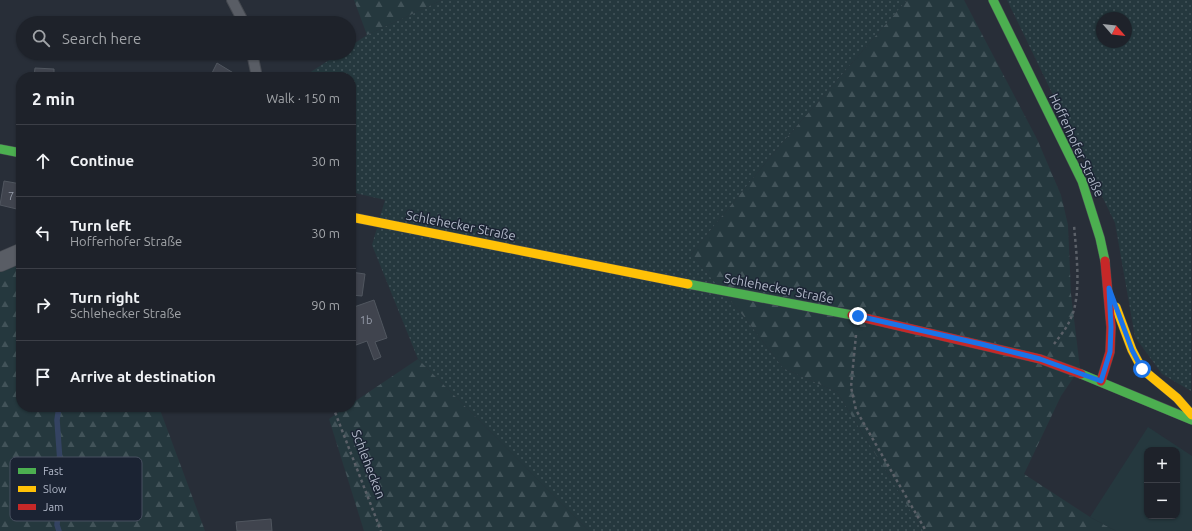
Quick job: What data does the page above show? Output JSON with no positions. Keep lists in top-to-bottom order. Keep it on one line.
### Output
{"streets":{"main road":["Hofferhofer Straße","Schlehecker Straße"],"path":["Schlehecken"]},"crossings":[["Hofferhofer Straße","Schlehecker Straße"]],"house_numbers":["7","1b"],"legend":["Fast","Slow","Jam"],"north":"bottom right","page":{"search":"Search here","heading":["2 min","Walk · 150 m"],"list":[["Continue","30 m"],["Turn left","Hofferhofer Straße","30 m"],["Turn right","Schlehecker Straße","90 m"],"Arrive at destination"],"map_buttons":["+","−"]}}
